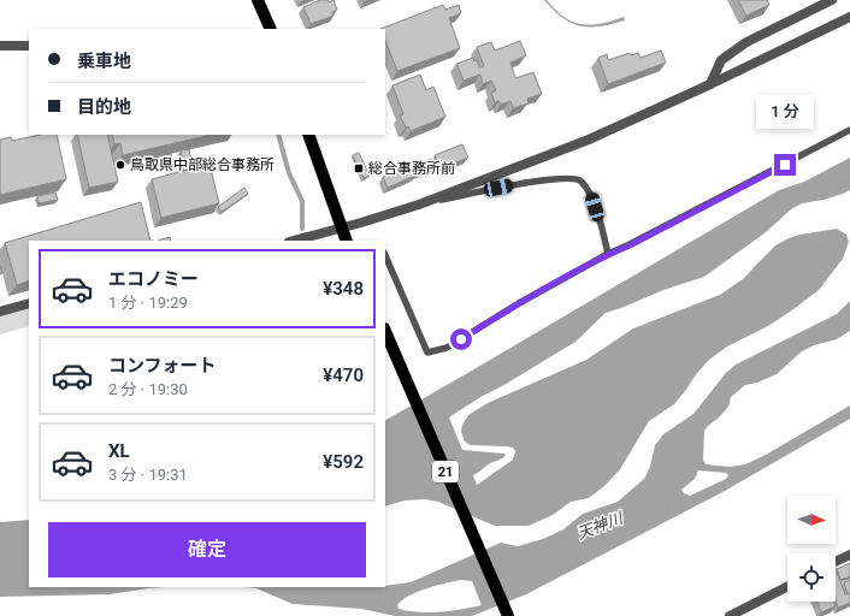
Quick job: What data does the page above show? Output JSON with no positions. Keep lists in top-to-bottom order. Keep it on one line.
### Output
{"streets":{"main road":["21"]},"water":["天神川"],"places":{"other":["鳥取県中部総合事務所"],"transit":["総合事務所前"]},"north":"right","page":{"banner":["乗車地","目的地"],"bubble":"1 分","list":[{"name":"エコノミー","note":"1 分 · 19:29","value":"¥348"},{"name":"コンフォート","note":"2 分 · 19:30","value":"¥470"},{"name":"XL","note":"3 分 · 19:31","value":"¥592"}],"buttons":"確定"}}
